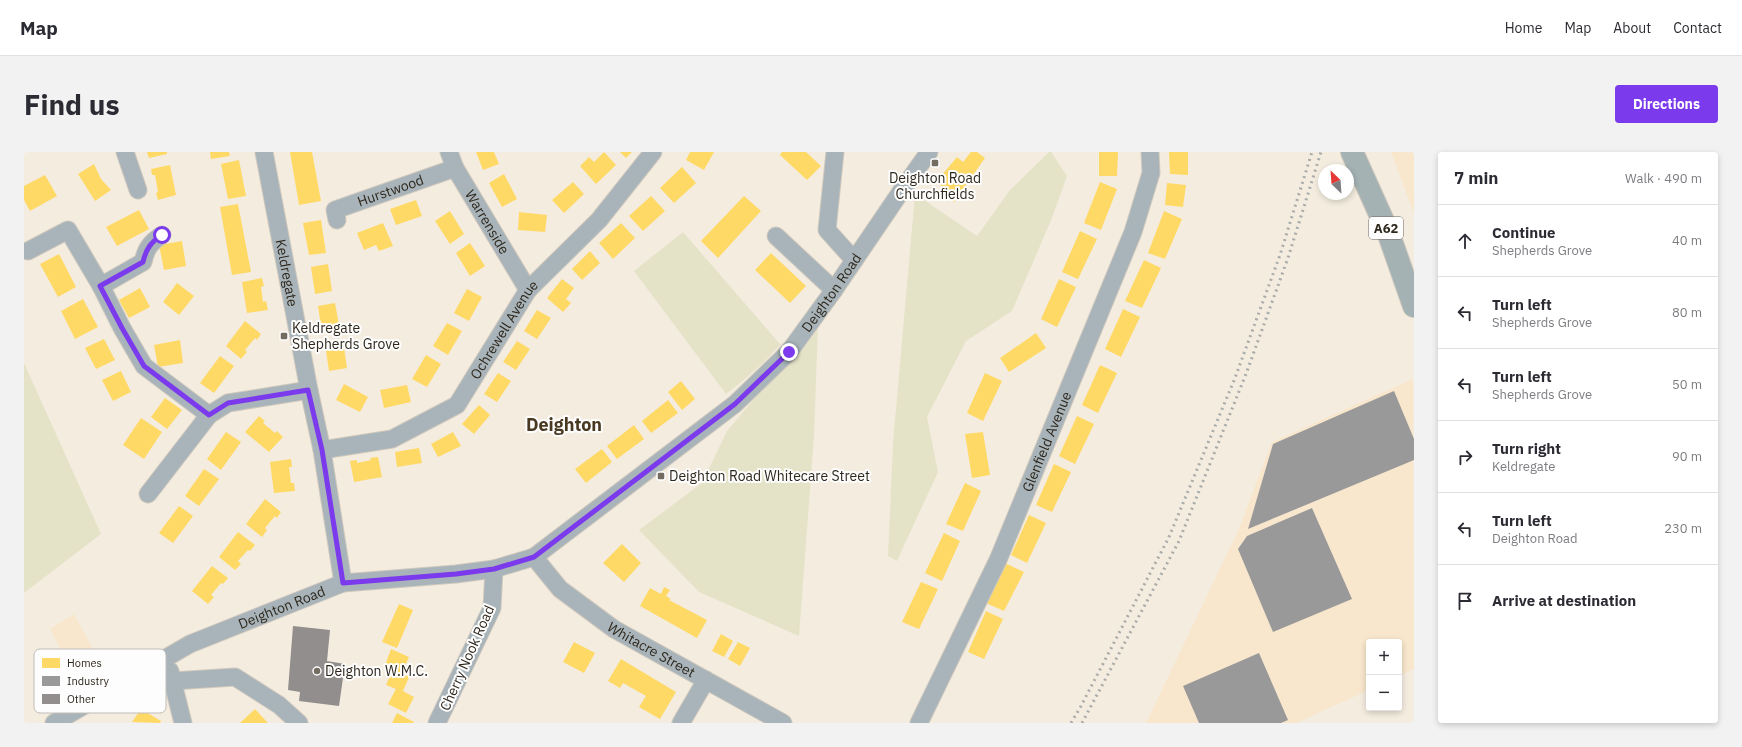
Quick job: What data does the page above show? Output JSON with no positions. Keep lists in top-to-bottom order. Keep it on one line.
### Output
{"streets":{"main road":["A62"],"street":["Hurstwood","Warrenside","Keldregate","Deighton Road","Ochrewell Avenue","Glenfield Avenue","Whitacre Street","Cherry Nook Road"]},"crossings":[["Hurstwood","Warrenside"],["Warrenside","Ochrewell Avenue"],["Keldregate","Deighton Road"],["Keldregate","Ochrewell Avenue"],["Deighton Road","Whitacre Street"],["Deighton Road","Cherry Nook Road"]],"districts":["Deighton"],"places":{"transit":["Deighton Road Churchfields","Keldregate Shepherds Grove","Deighton Road Whitecare Street"],"other":["Deighton W.M.C."]},"legend":["Homes","Industry","Other"],"north":"top left","page":{"header":"Map","nav":["Home","Map","About","Contact"],"buttons":"Directions","title":"Find us","heading":["7 min","Walk · 490 m"],"list":[["Continue","Shepherds Grove","40 m"],["Turn left","Shepherds Grove","80 m"],["Turn left","Shepherds Grove","50 m"],["Turn right","Keldregate","90 m"],["Turn left","Deighton Road","230 m"],"Arrive at destination"],"map_buttons":["+","−"]}}
